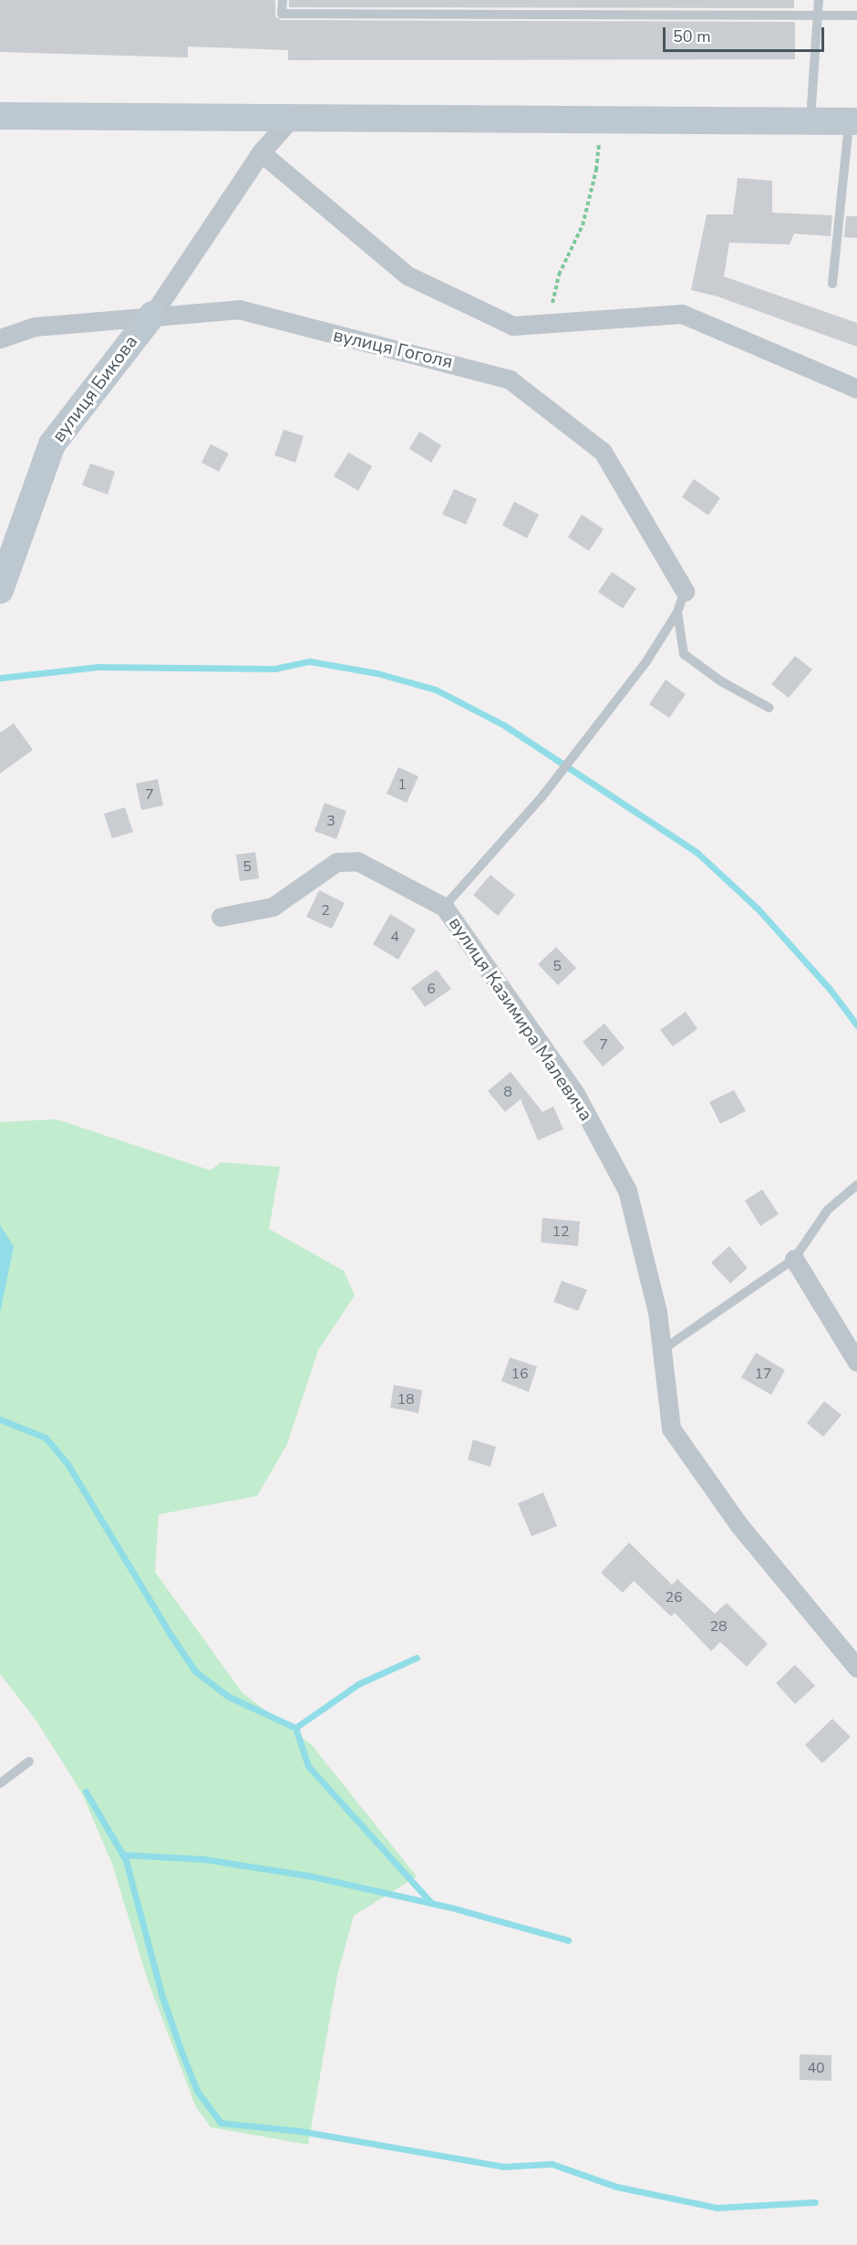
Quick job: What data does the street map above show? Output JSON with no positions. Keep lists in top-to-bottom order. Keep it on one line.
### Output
{"streets":{"street":["вулиця Гоголя","вулиця Бикова","вулиця Казимира Малевича"]},"crossings":[["вулиця Гоголя","вулиця Бикова"]],"house_numbers":["1","7","3","5","2","4","5","6","7","8","12","16","17","18","26","28","40"],"scale_bar":"50 m"}
